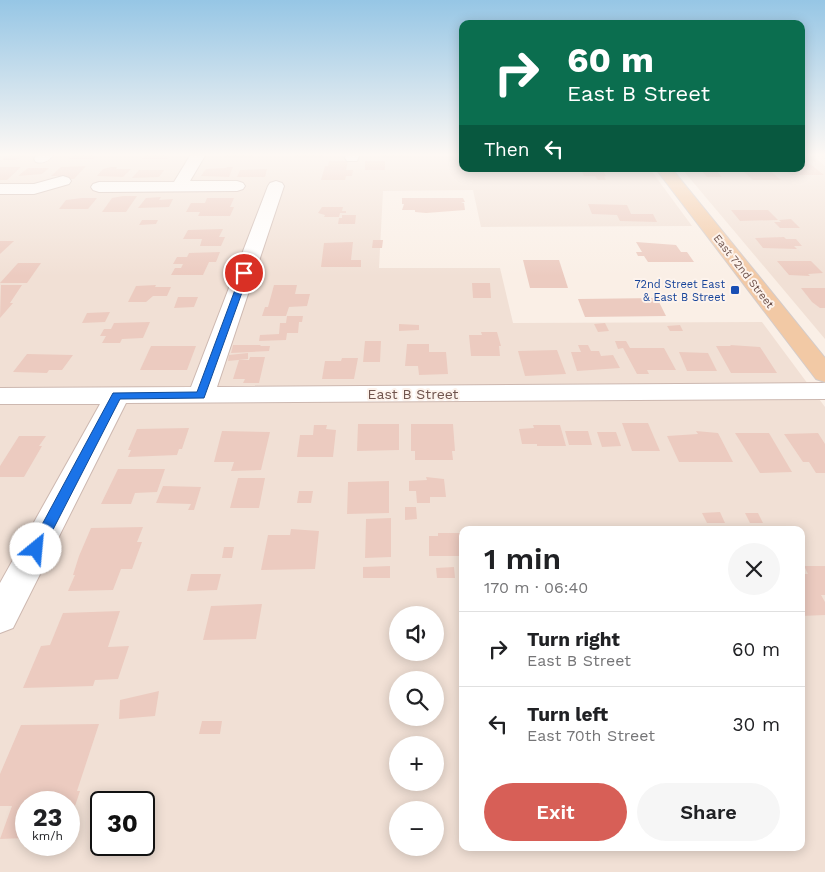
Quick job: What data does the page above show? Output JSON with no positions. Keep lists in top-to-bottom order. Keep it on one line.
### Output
{"streets":{"main road":["East 72nd Street"],"street":["East B Street"]},"places":{"transit":["72nd Street East & East B Street"]},"page":{"turn":["60 m","East B Street"],"then":"Then","heading":["1 min","170 m · 06:40"],"map_buttons":["+","−"],"list":[{"name":"Turn right","note":"East B Street","value":"60 m"},{"name":"Turn left","note":"East 70th Street","value":"30 m"}],"buttons":["Exit","Share"],"speed":"23 km/h","limit":"30"}}
